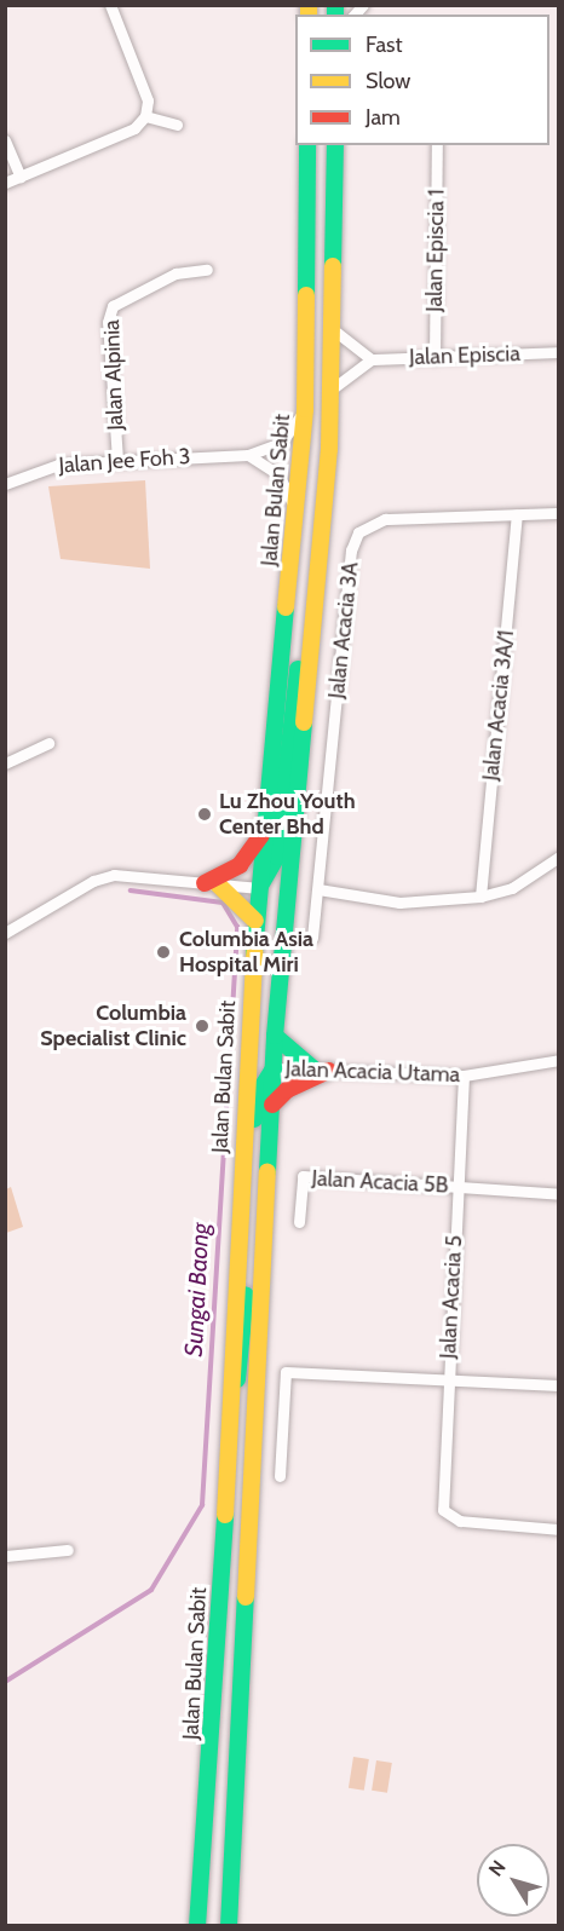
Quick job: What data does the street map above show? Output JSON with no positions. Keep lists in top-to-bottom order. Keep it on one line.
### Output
{"streets":{"main road":["Jalan Bulan Sabit"],"street":["Jalan Episcia 1","Jalan Episcia","Jalan Alpinia","Jalan Jee Foh 3","Jalan Acacia 3A","Jalan Acacia 3A/1","Jalan Acacia Utama","Jalan Acacia 5B","Jalan Acacia 5"]},"crossings":[["Jalan Episcia 1","Jalan Episcia"],["Jalan Alpinia","Jalan Jee Foh 3"],["Jalan Jee Foh 3","Jalan Bulan Sabit"],["Jalan Acacia 3A","Jalan Acacia 3A/1"],["Jalan Acacia Utama","Jalan Acacia 5"],["Jalan Acacia 5B","Jalan Acacia 5"]],"water":["Sungai Baong"],"places":["Lu Zhou Youth Center Bhd","Columbia Asia Hospital Miri","Columbia Specialist Clinic"],"legend":["Fast","Slow","Jam"],"north":"top left"}
